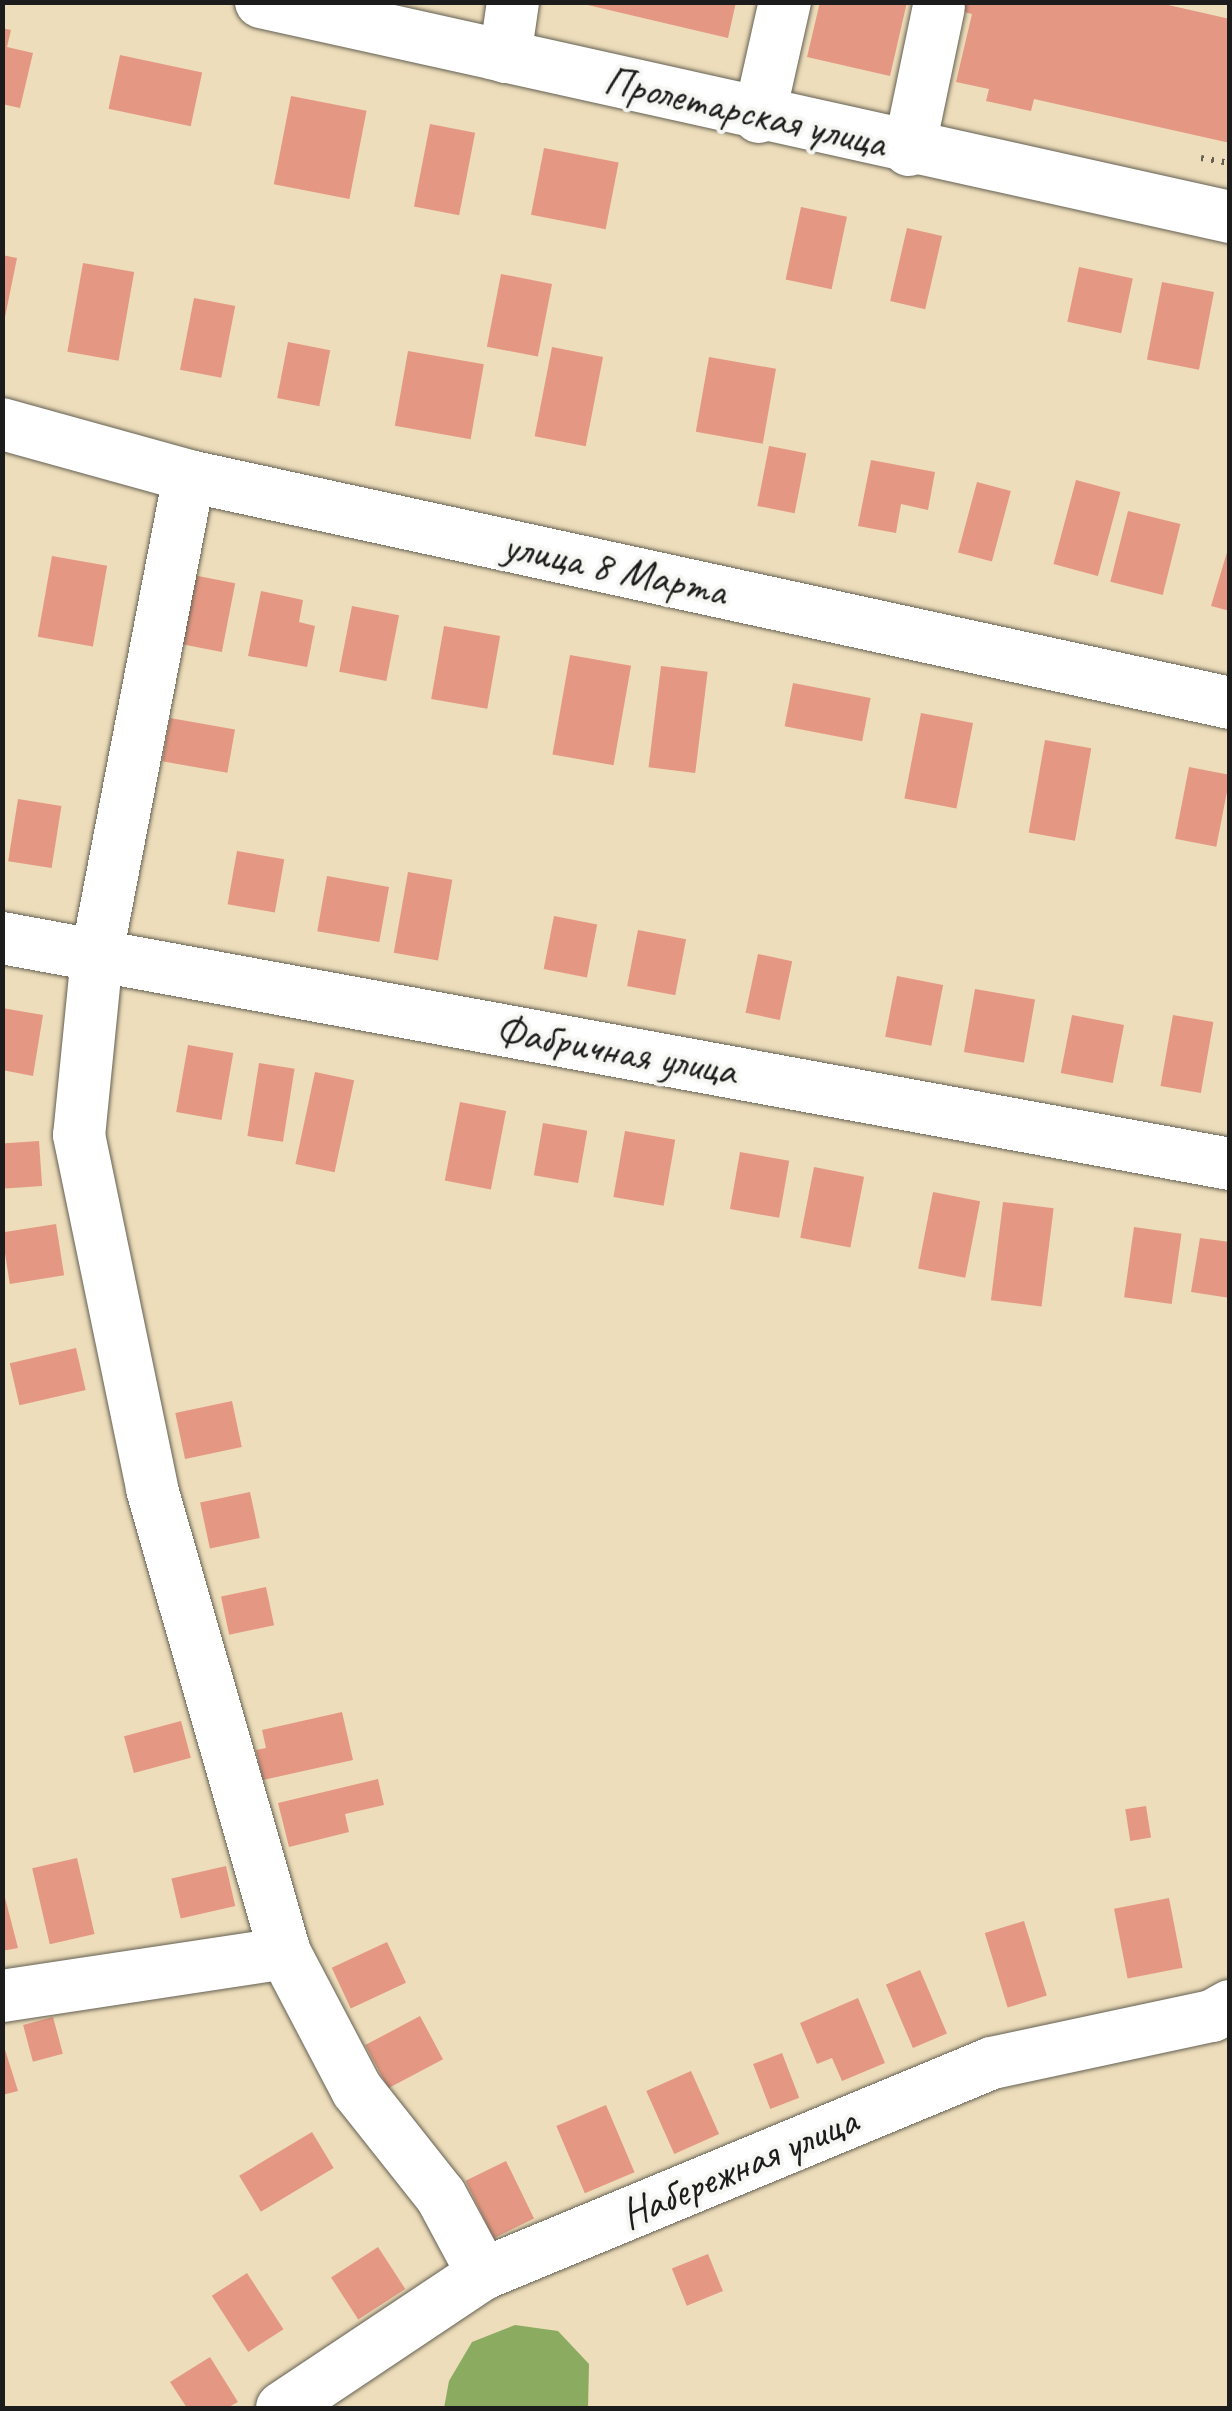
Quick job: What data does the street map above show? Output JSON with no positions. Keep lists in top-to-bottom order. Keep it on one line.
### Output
{"streets":{"street":["Пролетарская улица","улица 8 Марта","Фабричная улица","Набережная улица"]}}
